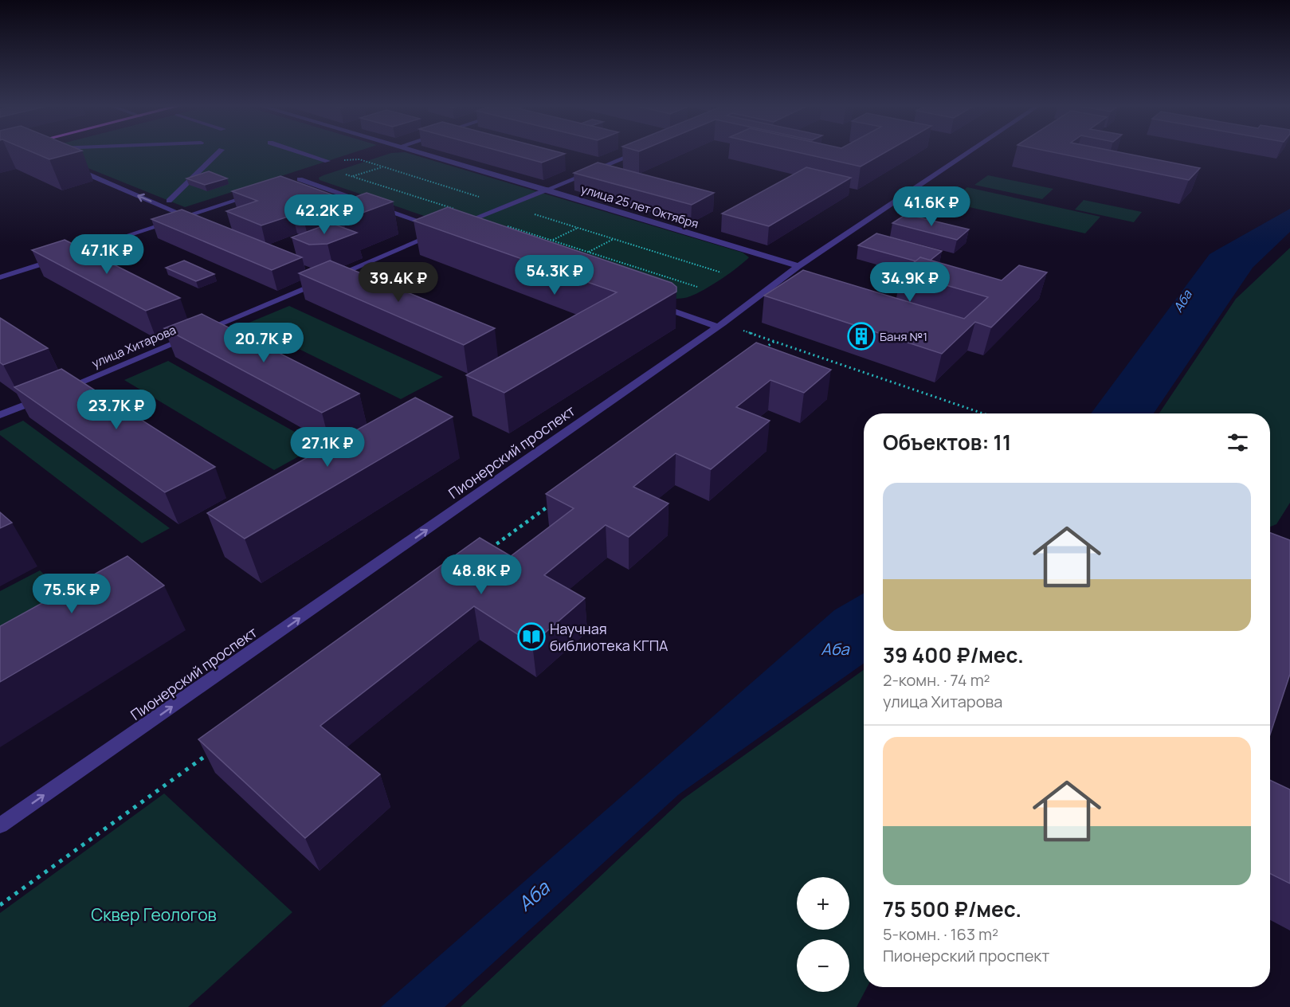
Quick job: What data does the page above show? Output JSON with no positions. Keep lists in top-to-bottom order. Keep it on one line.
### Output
{"streets":{"street":["улица 25 лет Октября","улица Хитарова","Пионерский проспект"]},"crossings":[["улица 25 лет Октября","улица Хитарова"],["улица 25 лет Октября","Пионерский проспект"]],"one_way":["Пионерский проспект"],"water":["Аба"],"parks":["Сквер Геологов"],"places":{"building":["Баня №1"],"library":["Научная библиотека КГПА"]},"page":{"price":["41.6K ₽","42.2K ₽","47.1K ₽","54.3K ₽","39.4K ₽","34.9K ₽","20.7K ₽","23.7K ₽","27.1K ₽","48.8K ₽","75.5K ₽"],"heading":"Объектов: 11","list":[{"name":"39 400 ₽/мес.","note":"2-комн. · 74 m² · улица Хитарова"},{"name":"75 500 ₽/мес.","note":"5-комн. · 163 m² · Пионерский проспект"}],"map_buttons":["+","−"]}}
